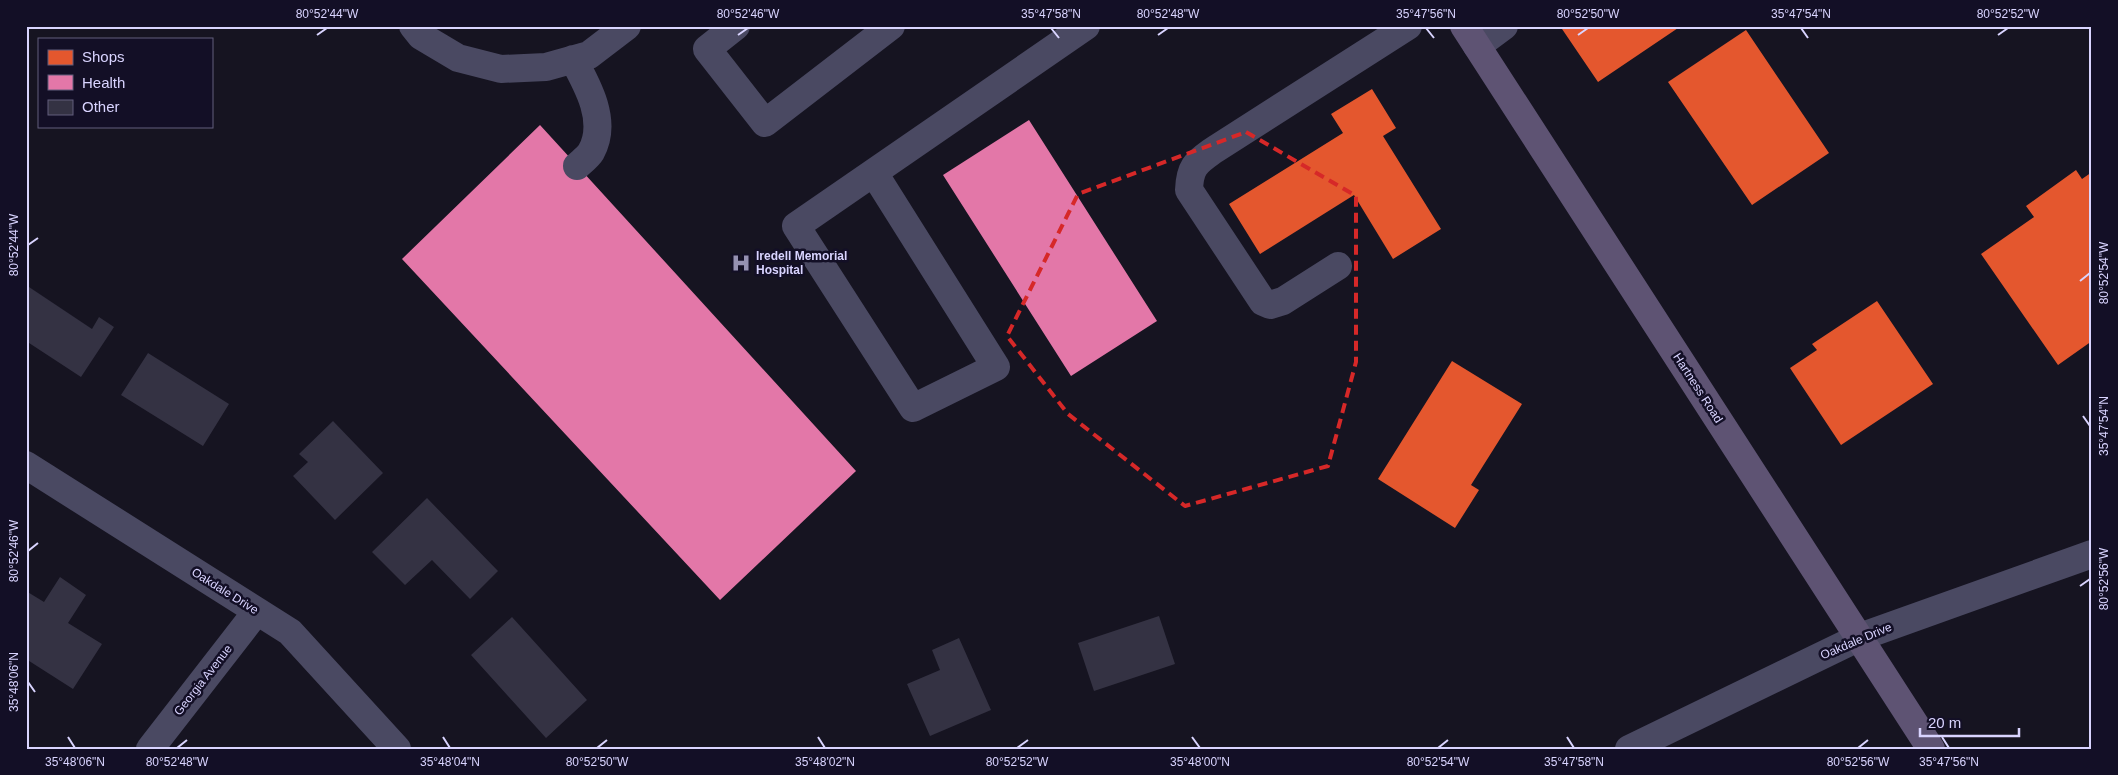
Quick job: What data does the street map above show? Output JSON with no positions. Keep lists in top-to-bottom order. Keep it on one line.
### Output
{"streets":{"main road":["Hartness Road"],"street":["Oakdale Drive","Georgia Avenue"]},"crossings":[["Hartness Road","Oakdale Drive"],["Oakdale Drive","Georgia Avenue"]],"places":{"hospital":["Iredell Memorial Hospital"]},"legend":["Shops","Health","Other"],"scale_bar":"20 m","coordinates":["80°52'44\"W","80°52'46\"W","35°47'58\"N","80°52'48\"W","35°47'56\"N","80°52'50\"W","35°47'54\"N","80°52'52\"W","80°52'54\"W","80°52'56\"W","35°48'06\"N","35°48'04\"N","35°48'02\"N","35°48'00\"N"]}
